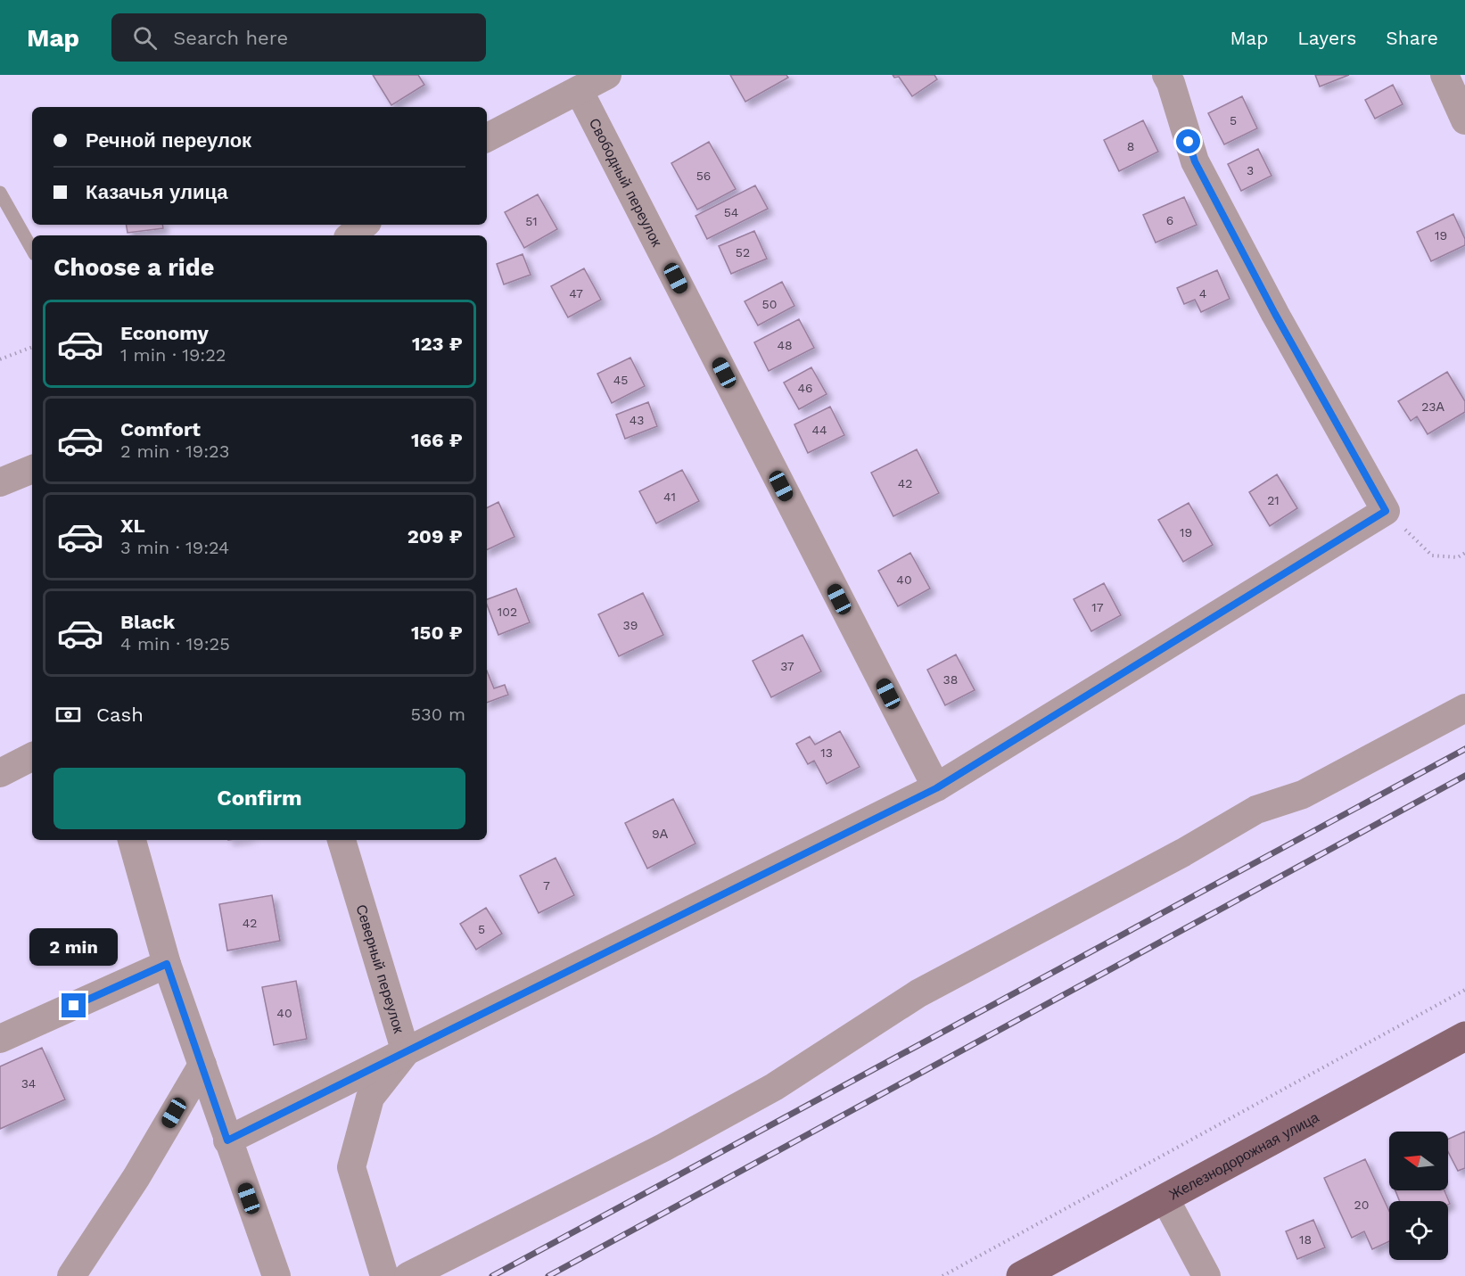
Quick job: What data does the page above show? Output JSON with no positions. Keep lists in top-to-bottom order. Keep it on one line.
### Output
{"streets":{"main road":["Железнодорожная улица"],"street":["Свободный переулок","Северный переулок"]},"house_numbers":["5","8","3","56","54","6","51","19","52","47","4","50","48","45","46","23А","43","44","42","41","21","19","40","17","102","39","37","38","13","9А","7","42","5","40","34","20","18"],"north":"left","page":{"header":"Map","search":"Search here","nav":["Map","Layers","Share"],"banner":["Речной переулок","Казачья улица"],"heading":"Choose a ride","list":[{"name":"Economy","note":"1 min · 19:22","value":"123 ₽"},{"name":"Comfort","note":"2 min · 19:23","value":"166 ₽"},{"name":"XL","note":"3 min · 19:24","value":"209 ₽"},{"name":"Black","note":"4 min · 19:25","value":"150 ₽"}],"pay":["Cash","530 m"],"buttons":"Confirm","bubble":"2 min"}}
